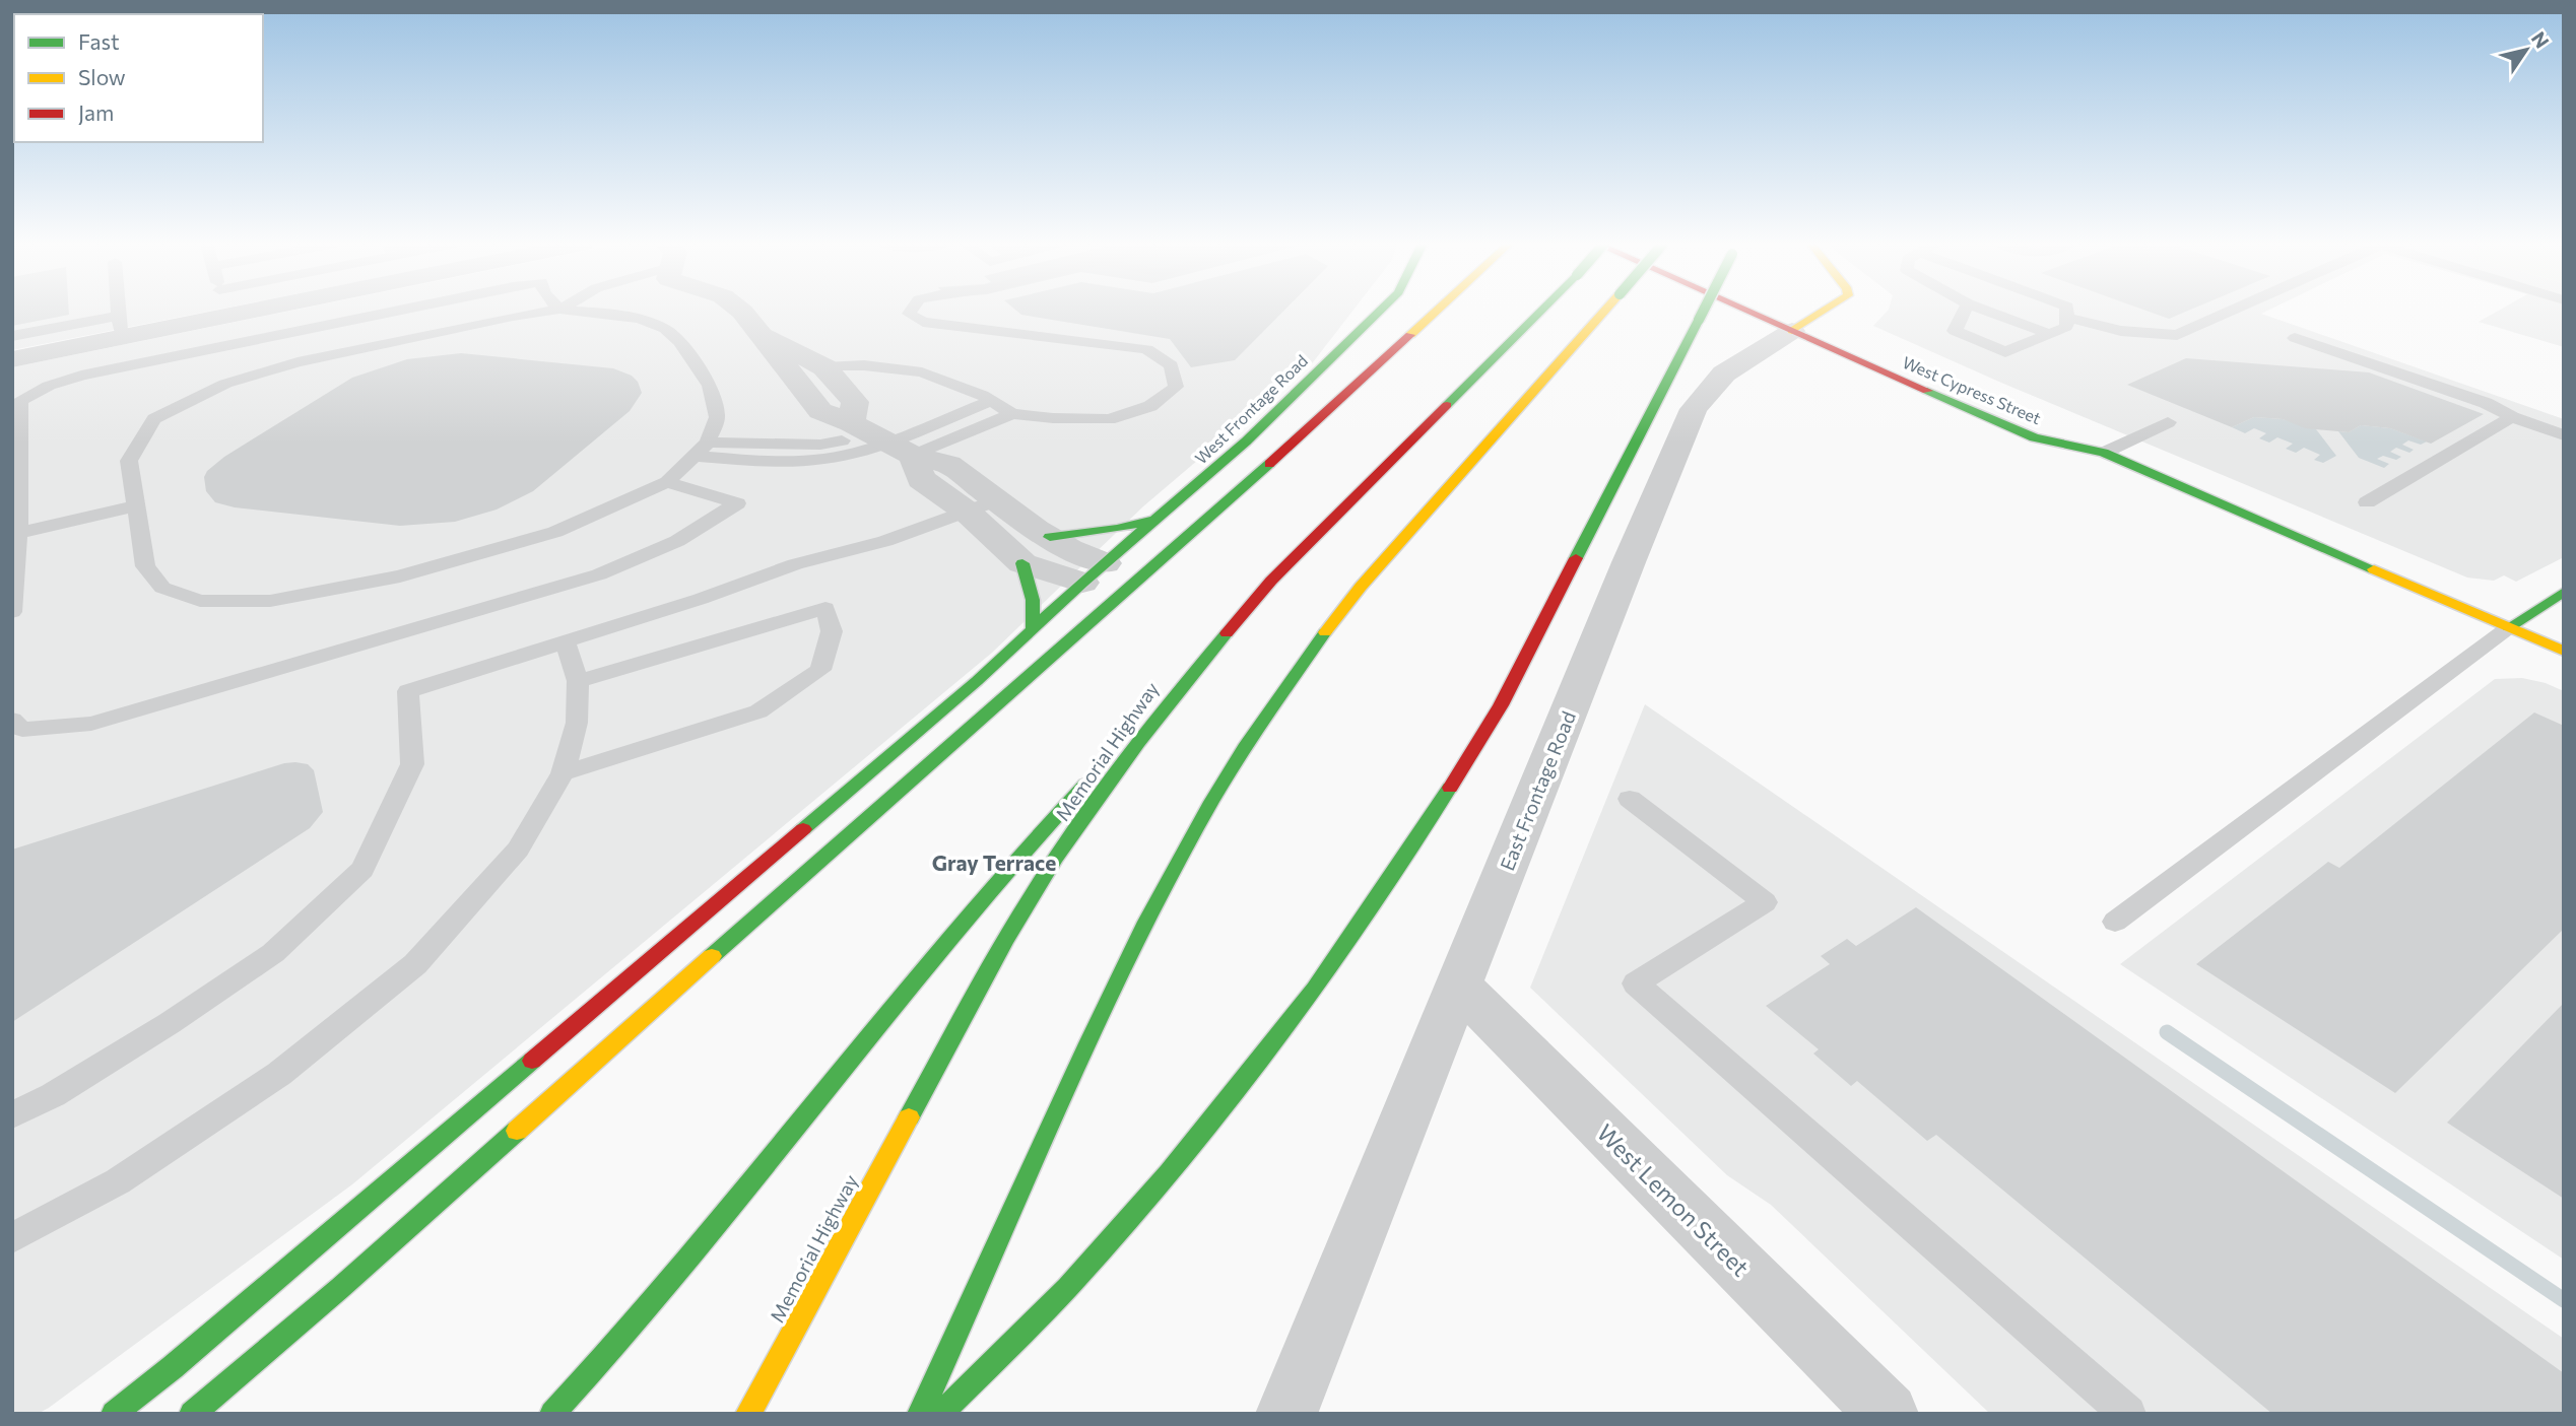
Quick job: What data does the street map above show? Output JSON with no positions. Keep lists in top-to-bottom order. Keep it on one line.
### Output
{"streets":{"main road":["West Cypress Street","West Frontage Road","Memorial Highway","East Frontage Road"],"street":["West Lemon Street"]},"crossings":[["West Cypress Street","East Frontage Road"],["East Frontage Road","West Lemon Street"]],"districts":["Gray Terrace"],"legend":["Fast","Slow","Jam"],"north":"top right"}
